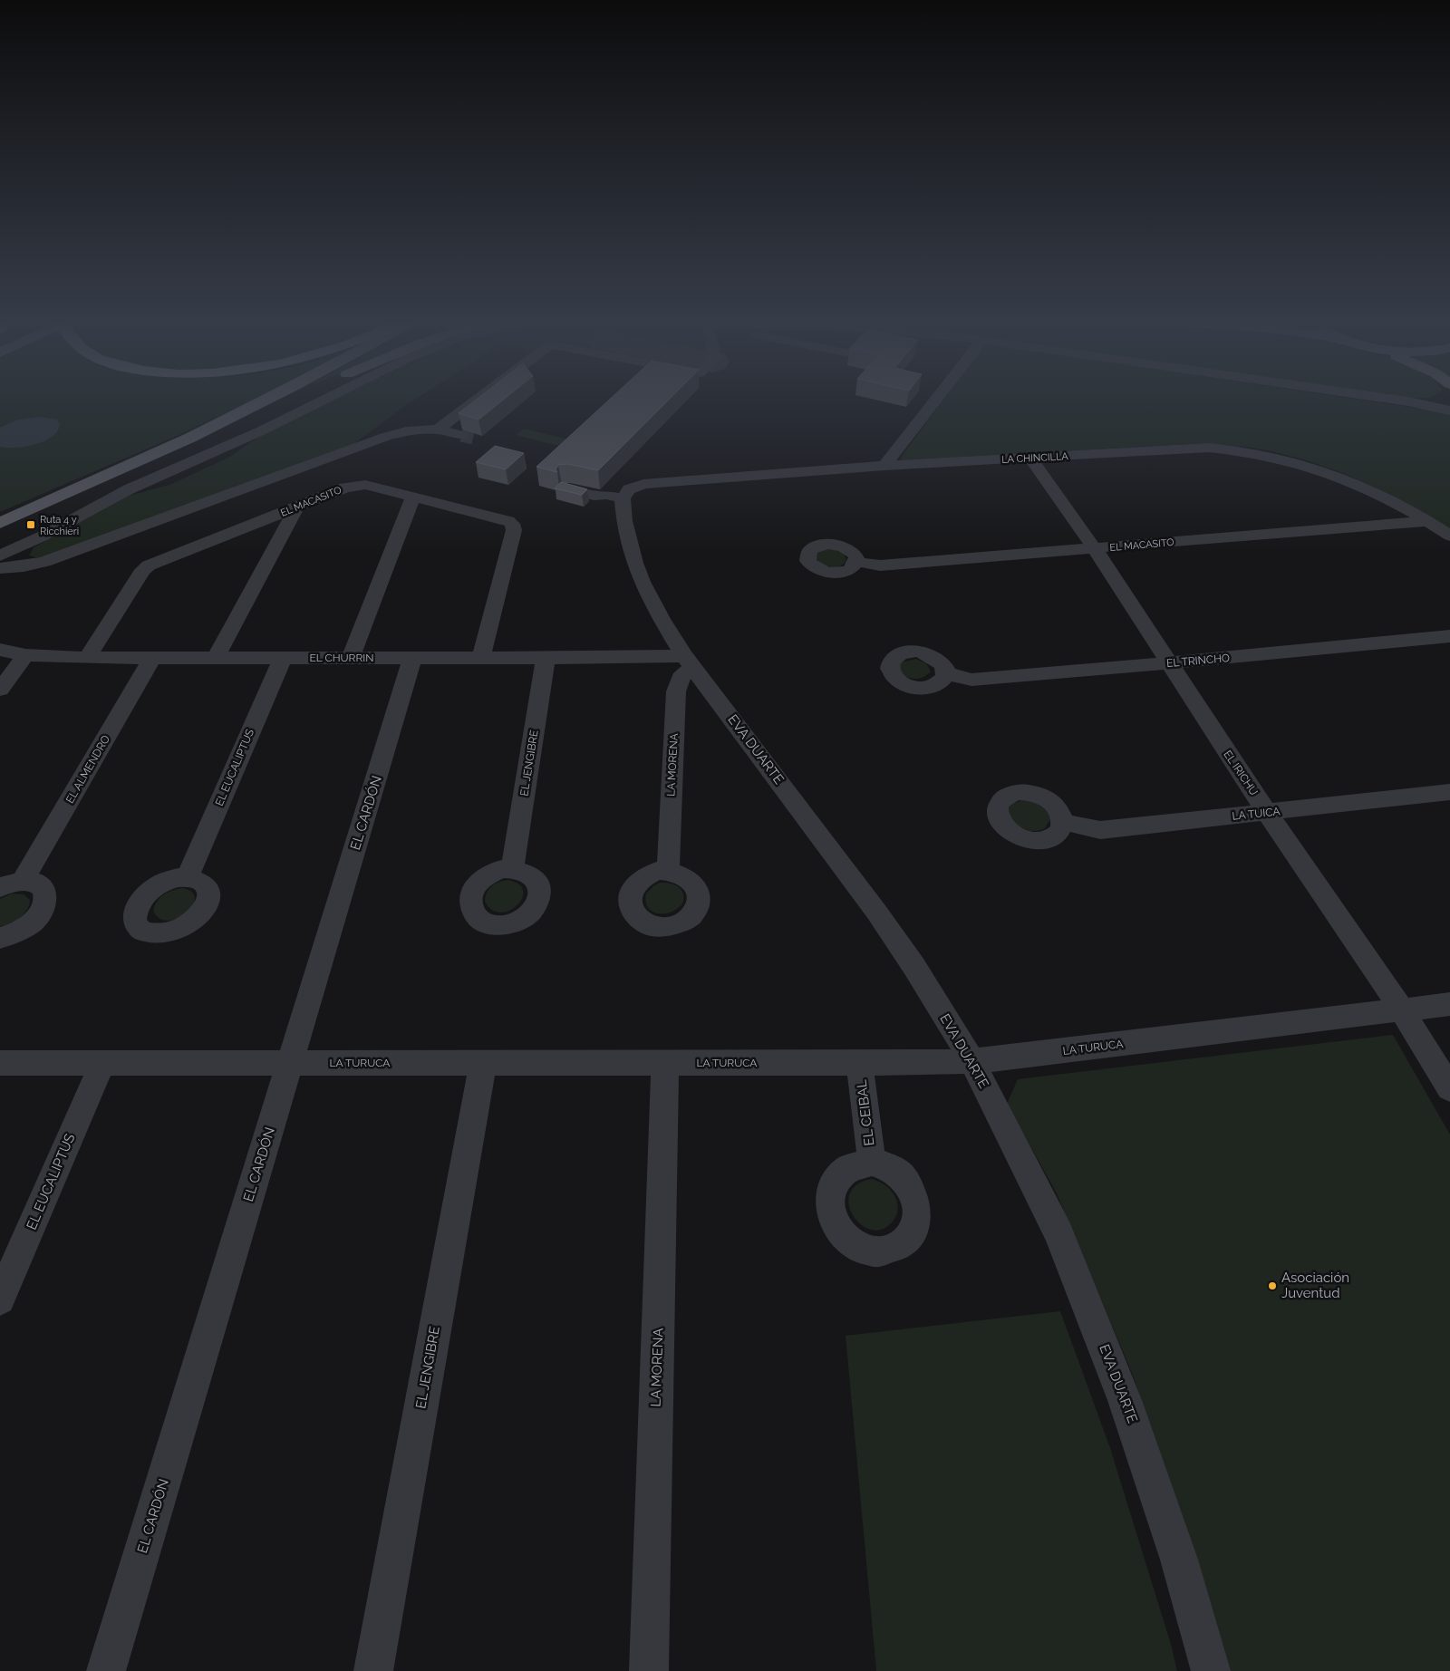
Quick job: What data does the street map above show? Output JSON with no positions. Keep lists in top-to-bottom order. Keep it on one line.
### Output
{"streets":{"street":["LA CHINCILLA","EL MACASITO","EL CHURRIN","EL TRINCHO","EVA DUARTE","EL JENGIBRE","LA MORENA","EL EUCALIPTUS","EL ALMENDRO","EL IRICHU","EL CARDÓN","LA TUICA","LA TURUCA","EL CEIBAL"]},"crossings":[["LA CHINCILLA","EL MACASITO"],["LA CHINCILLA","EVA DUARTE"],["LA CHINCILLA","EL IRICHU"],["EL MACASITO","EL CHURRIN"],["EL MACASITO","EL IRICHU"],["EL CHURRIN","EVA DUARTE"],["EL CHURRIN","EL JENGIBRE"],["EL CHURRIN","LA MORENA"],["EL CHURRIN","EL EUCALIPTUS"],["EL CHURRIN","EL ALMENDRO"],["EL CHURRIN","EL CARDÓN"],["EL TRINCHO","EL IRICHU"],["EVA DUARTE","LA MORENA"],["EVA DUARTE","LA TURUCA"],["EL JENGIBRE","LA TURUCA"],["LA MORENA","LA TURUCA"],["EL EUCALIPTUS","LA TURUCA"],["EL IRICHU","LA TUICA"],["EL IRICHU","LA TURUCA"],["EL CARDÓN","LA TURUCA"],["LA TURUCA","EL CEIBAL"]],"places":{"transit":["Ruta 4 y Ricchieri"],"other":["Asociación Juventud"]}}
